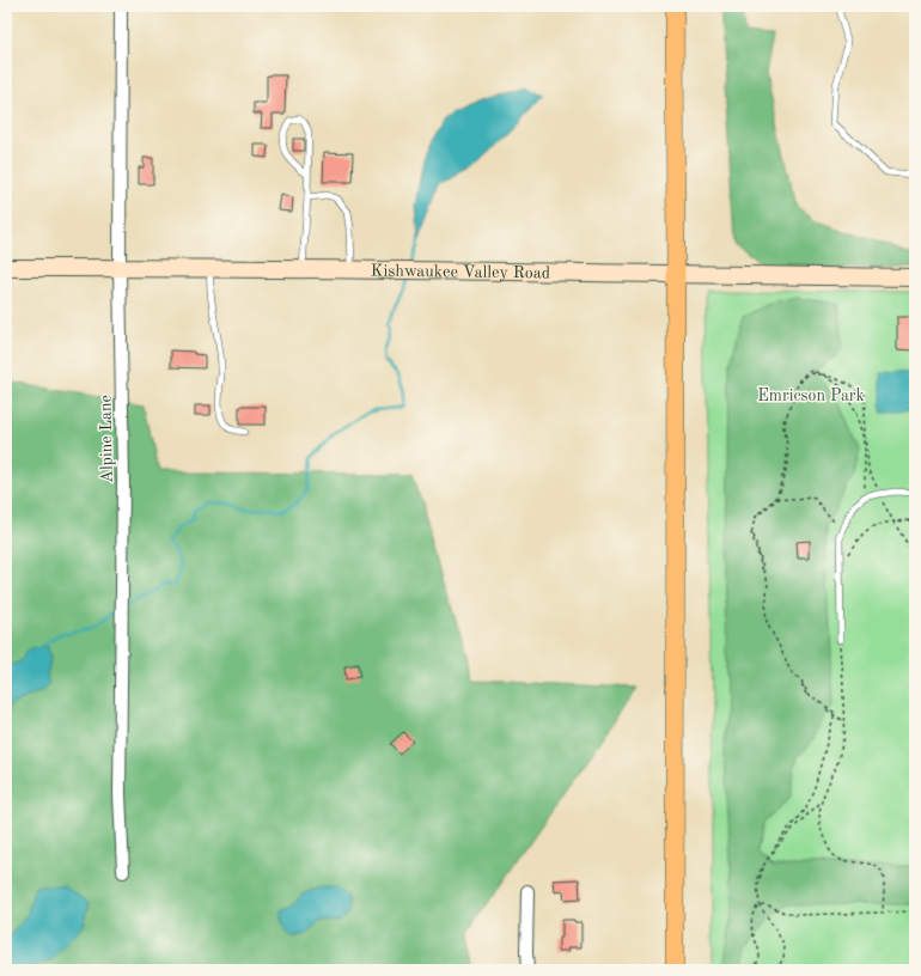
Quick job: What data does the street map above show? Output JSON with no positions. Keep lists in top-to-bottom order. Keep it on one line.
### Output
{"streets":{"street":["Kishwaukee Valley Road","Alpine Lane"]},"crossings":[["Kishwaukee Valley Road","Alpine Lane"]],"parks":["Emricson Park"]}
